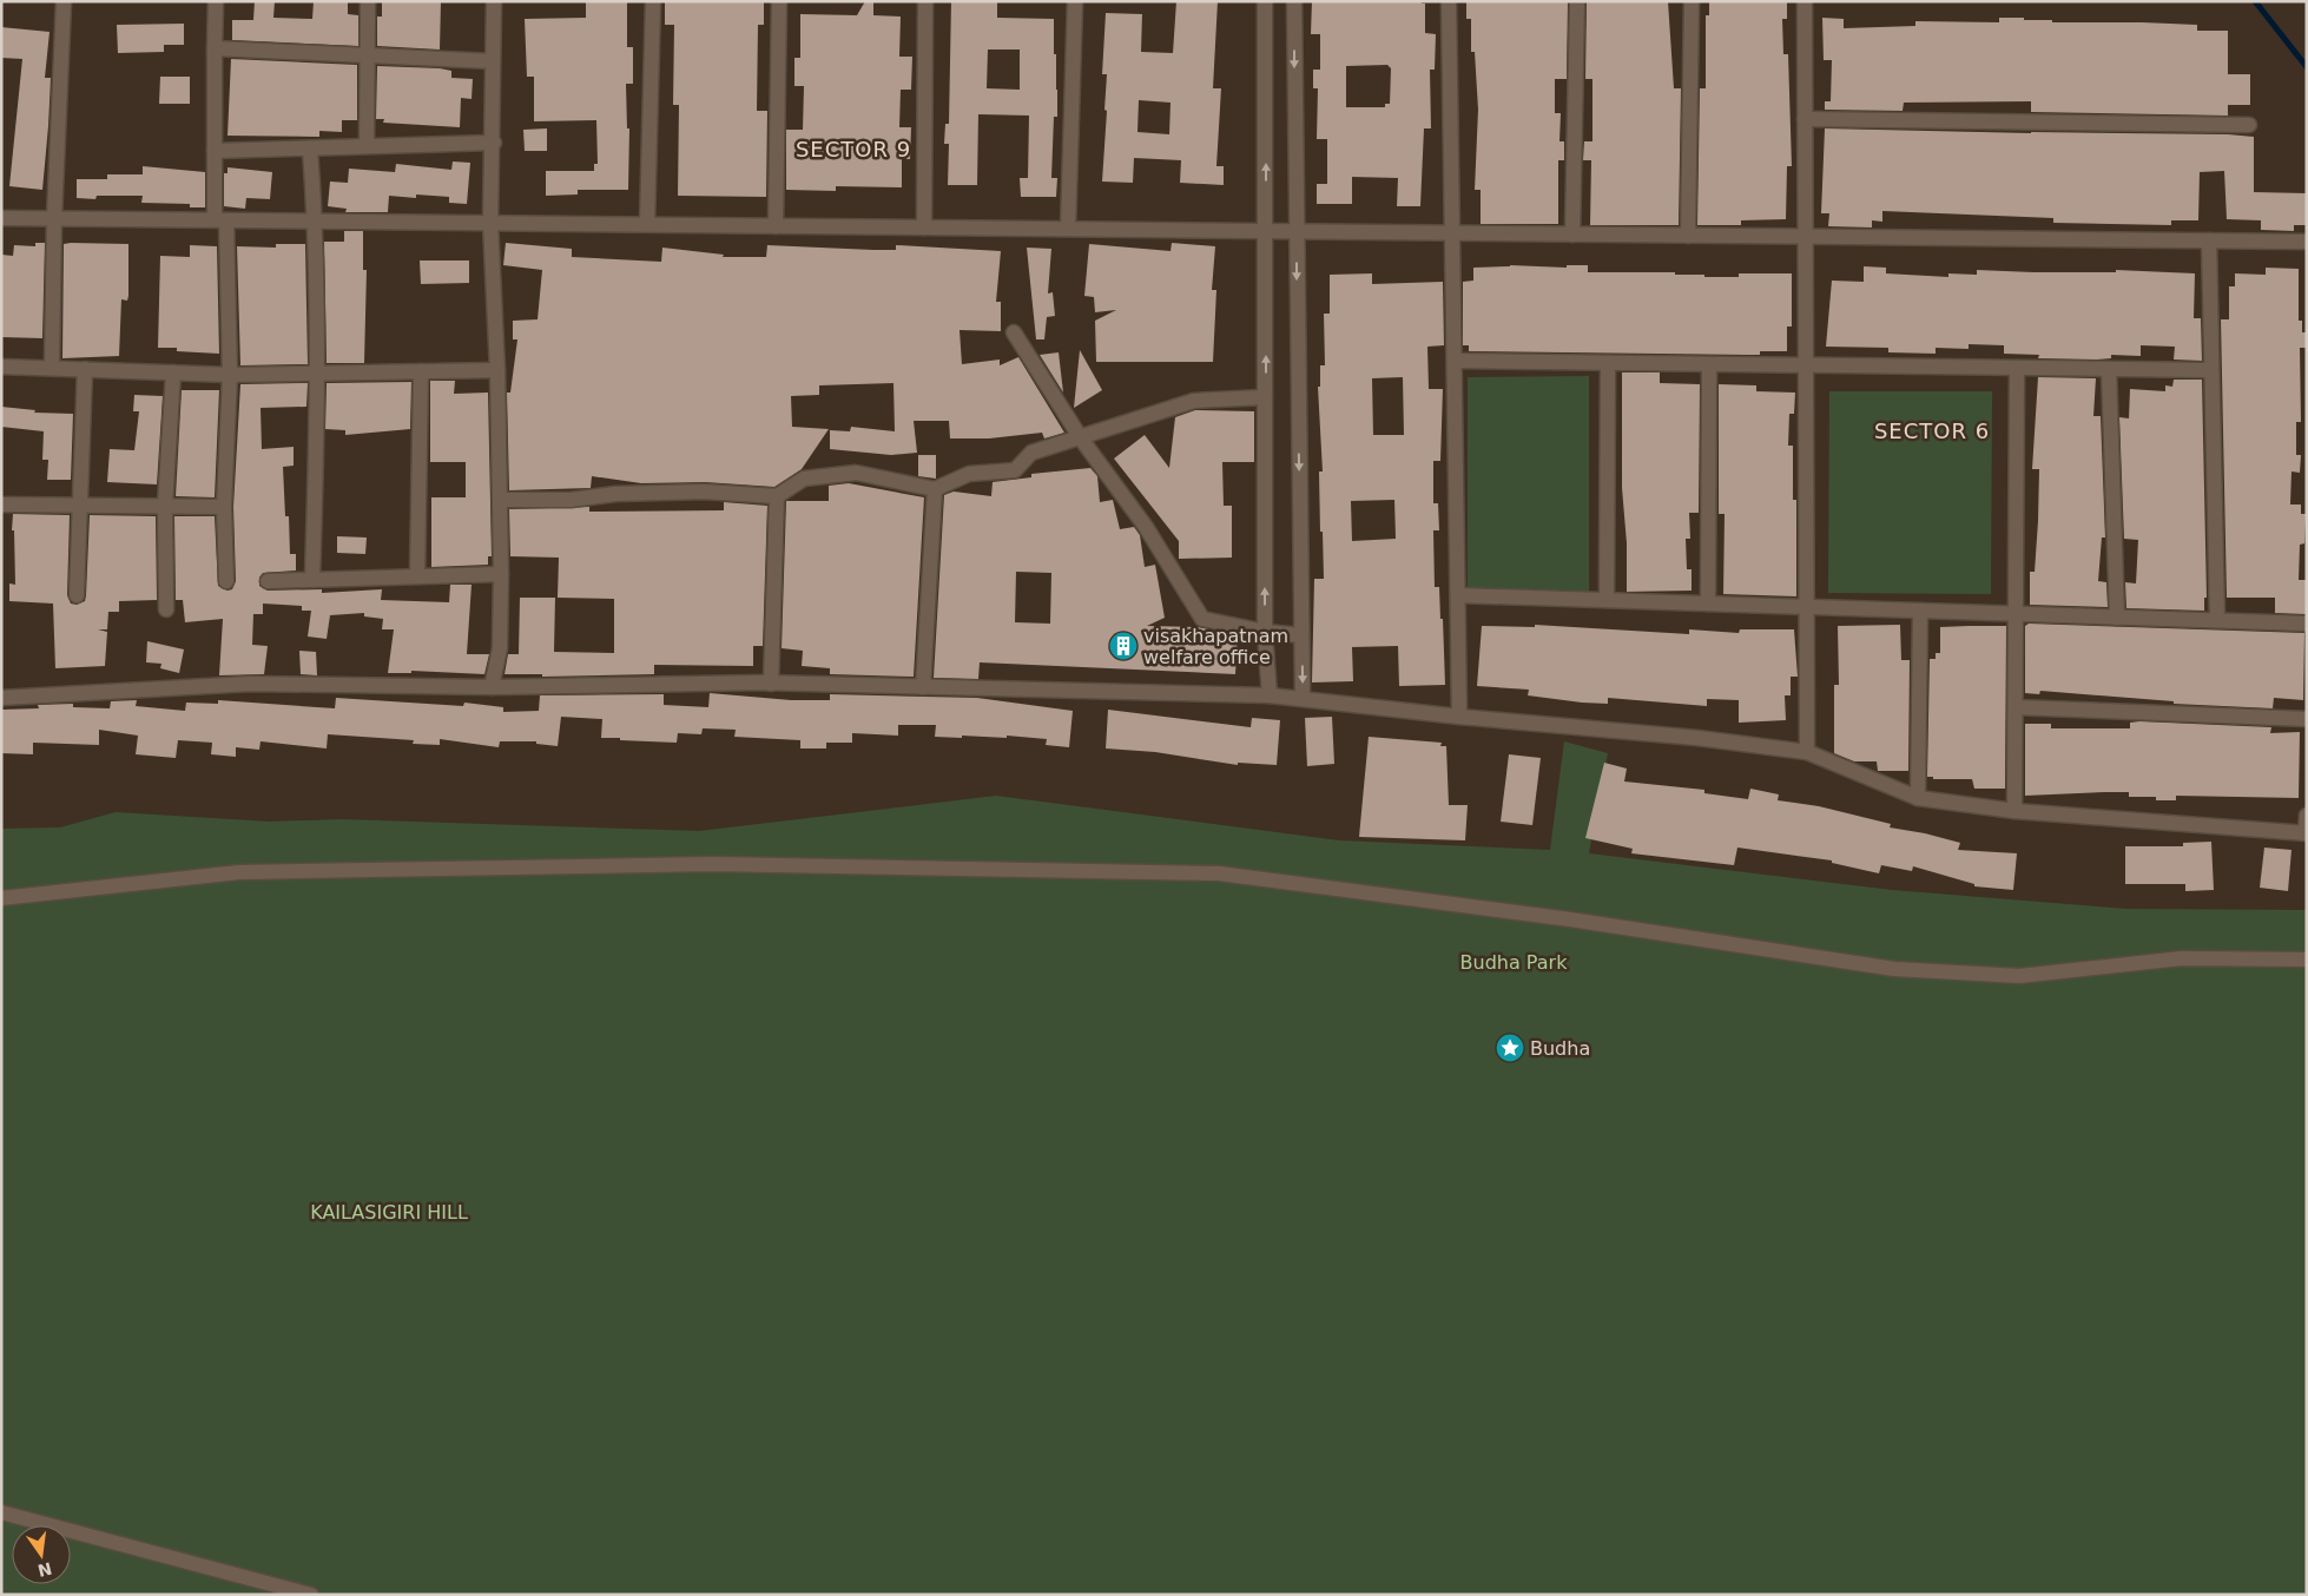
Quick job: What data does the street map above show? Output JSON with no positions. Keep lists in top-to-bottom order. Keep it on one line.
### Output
{"districts":["SECTOR 9","SECTOR 6"],"parks":["Budha Park","KAILASIGIRI HILL"],"places":{"building":["visakhapatnam welfare office"],"place":["Budha"]},"north":"bottom"}
